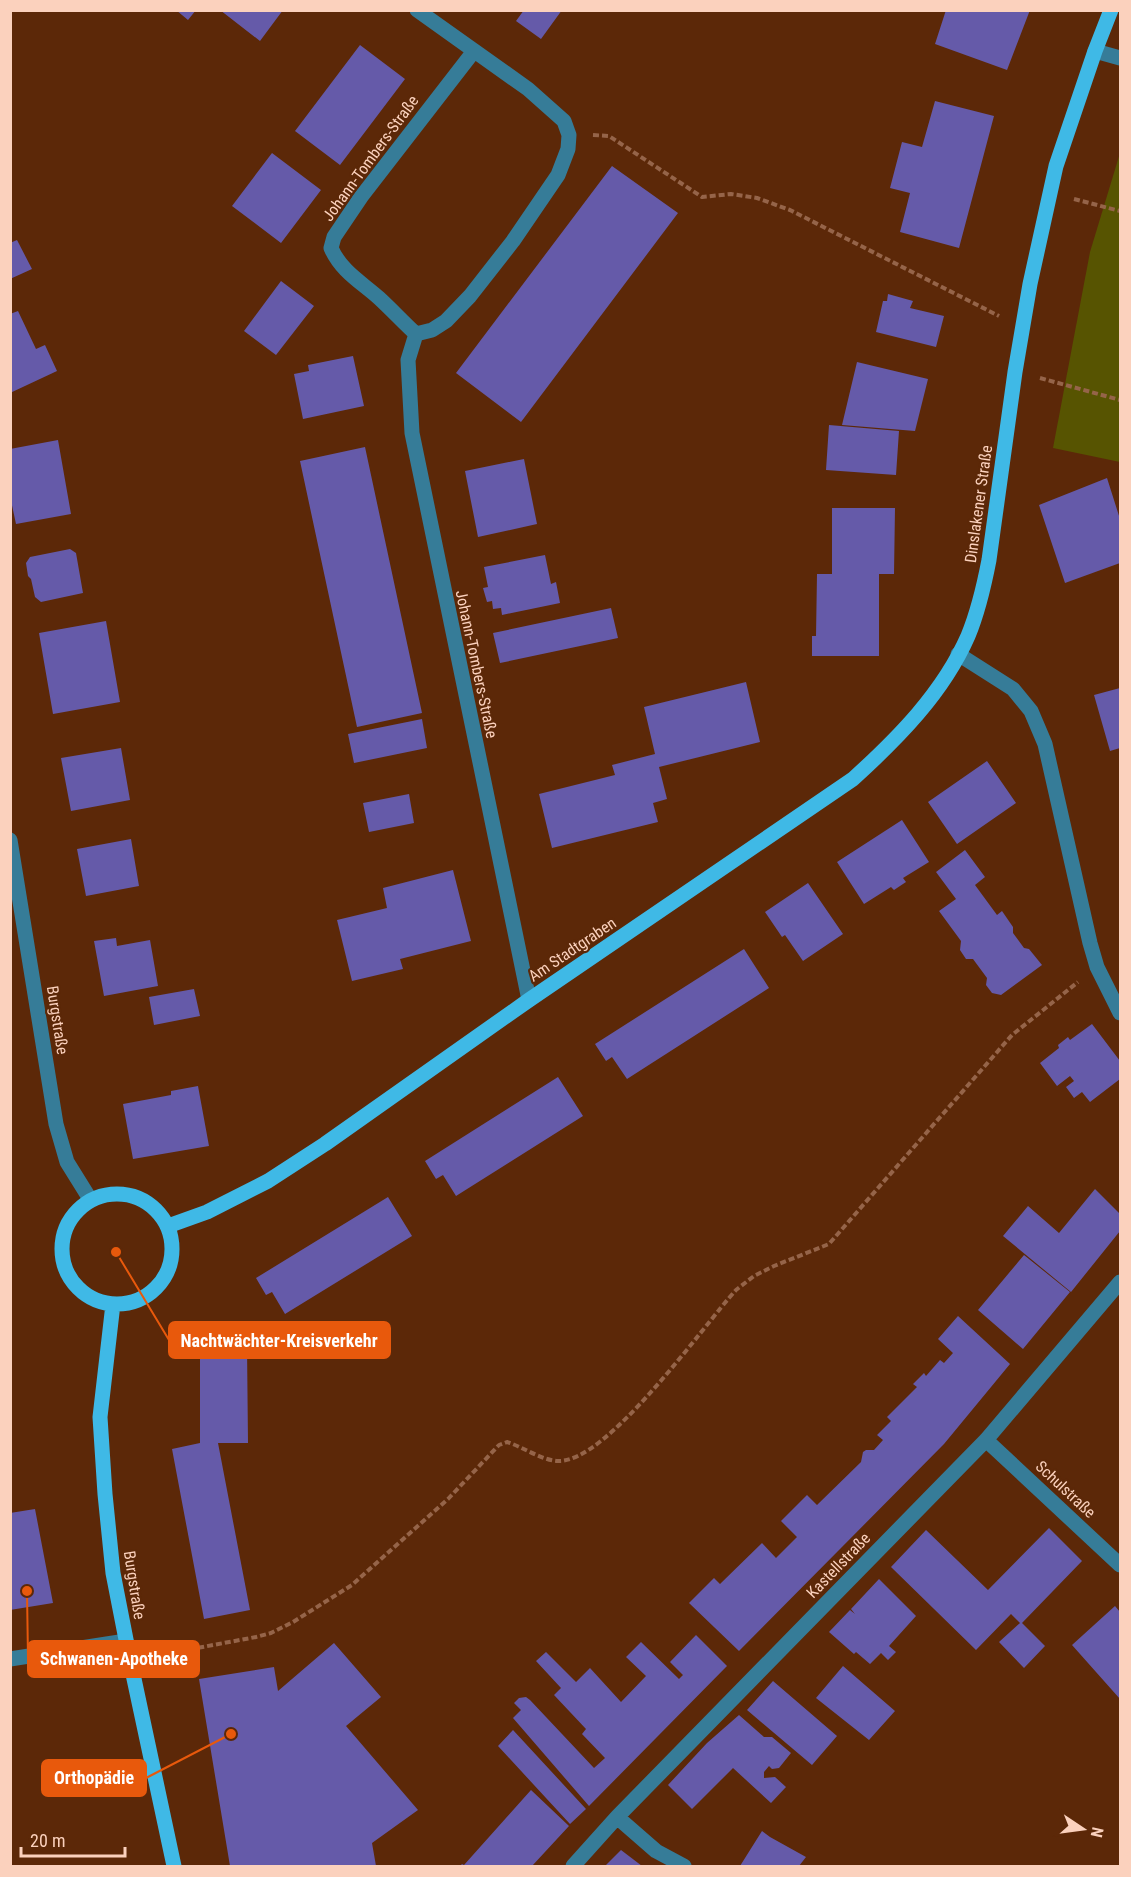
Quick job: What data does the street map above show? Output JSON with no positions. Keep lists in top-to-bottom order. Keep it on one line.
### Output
{"streets":{"main road":["Dinslakener Straße","Am Stadtgraben","Burgstraße"],"street":["Johann-Tombers-Straße","Schulstraße","Kastellstraße"]},"crossings":[["Johann-Tombers-Straße","Am Stadtgraben"],["Dinslakener Straße","Am Stadtgraben"],["Am Stadtgraben","Burgstraße"],["Schulstraße","Kastellstraße"]],"places":["Nachtwächter-Kreisverkehr","Schwanen-Apotheke","Orthopädie"],"scale_bar":"20 m","north":"right"}
